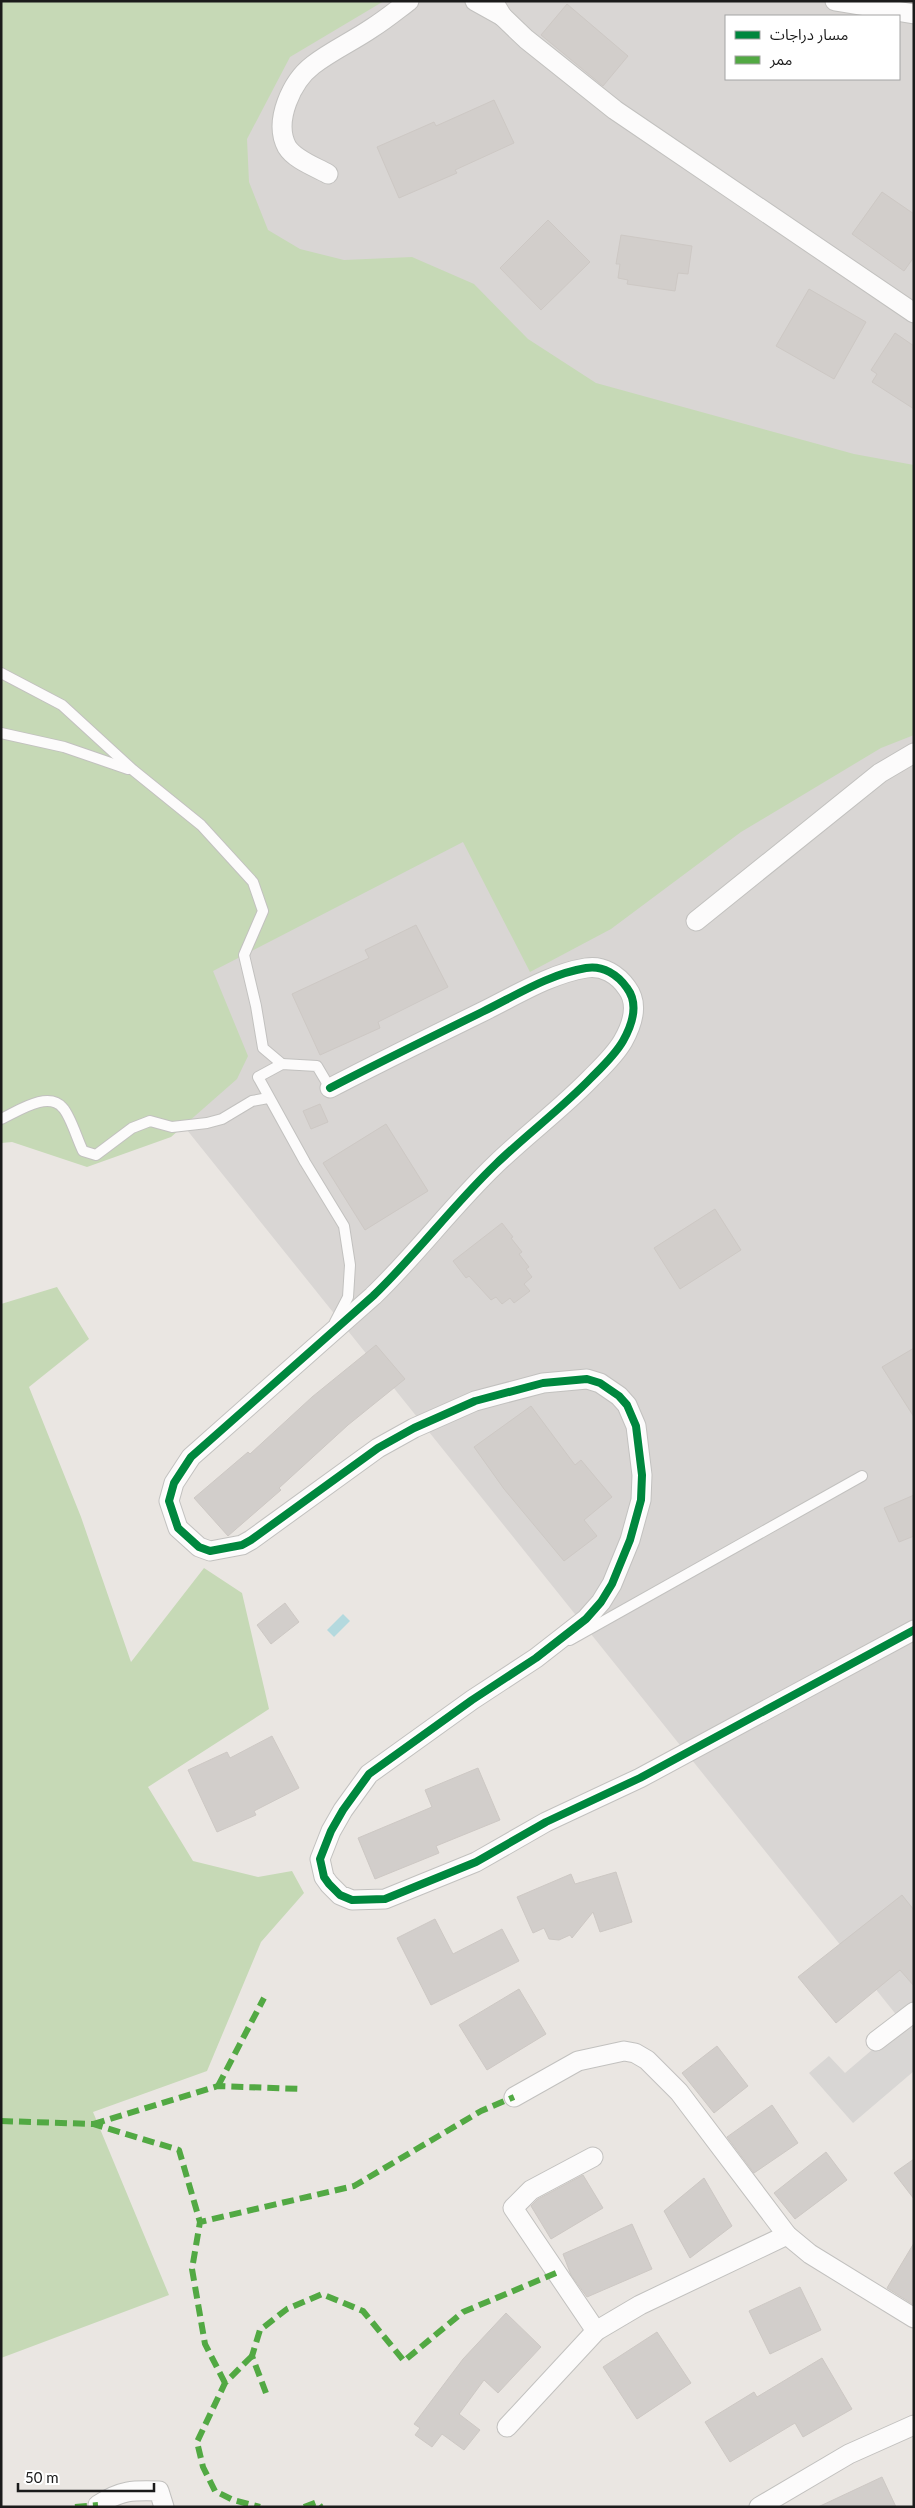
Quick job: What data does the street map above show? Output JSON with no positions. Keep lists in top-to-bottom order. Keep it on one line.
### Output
{"legend":["مسار دراجات","ممر"],"scale_bar":"50 m"}
